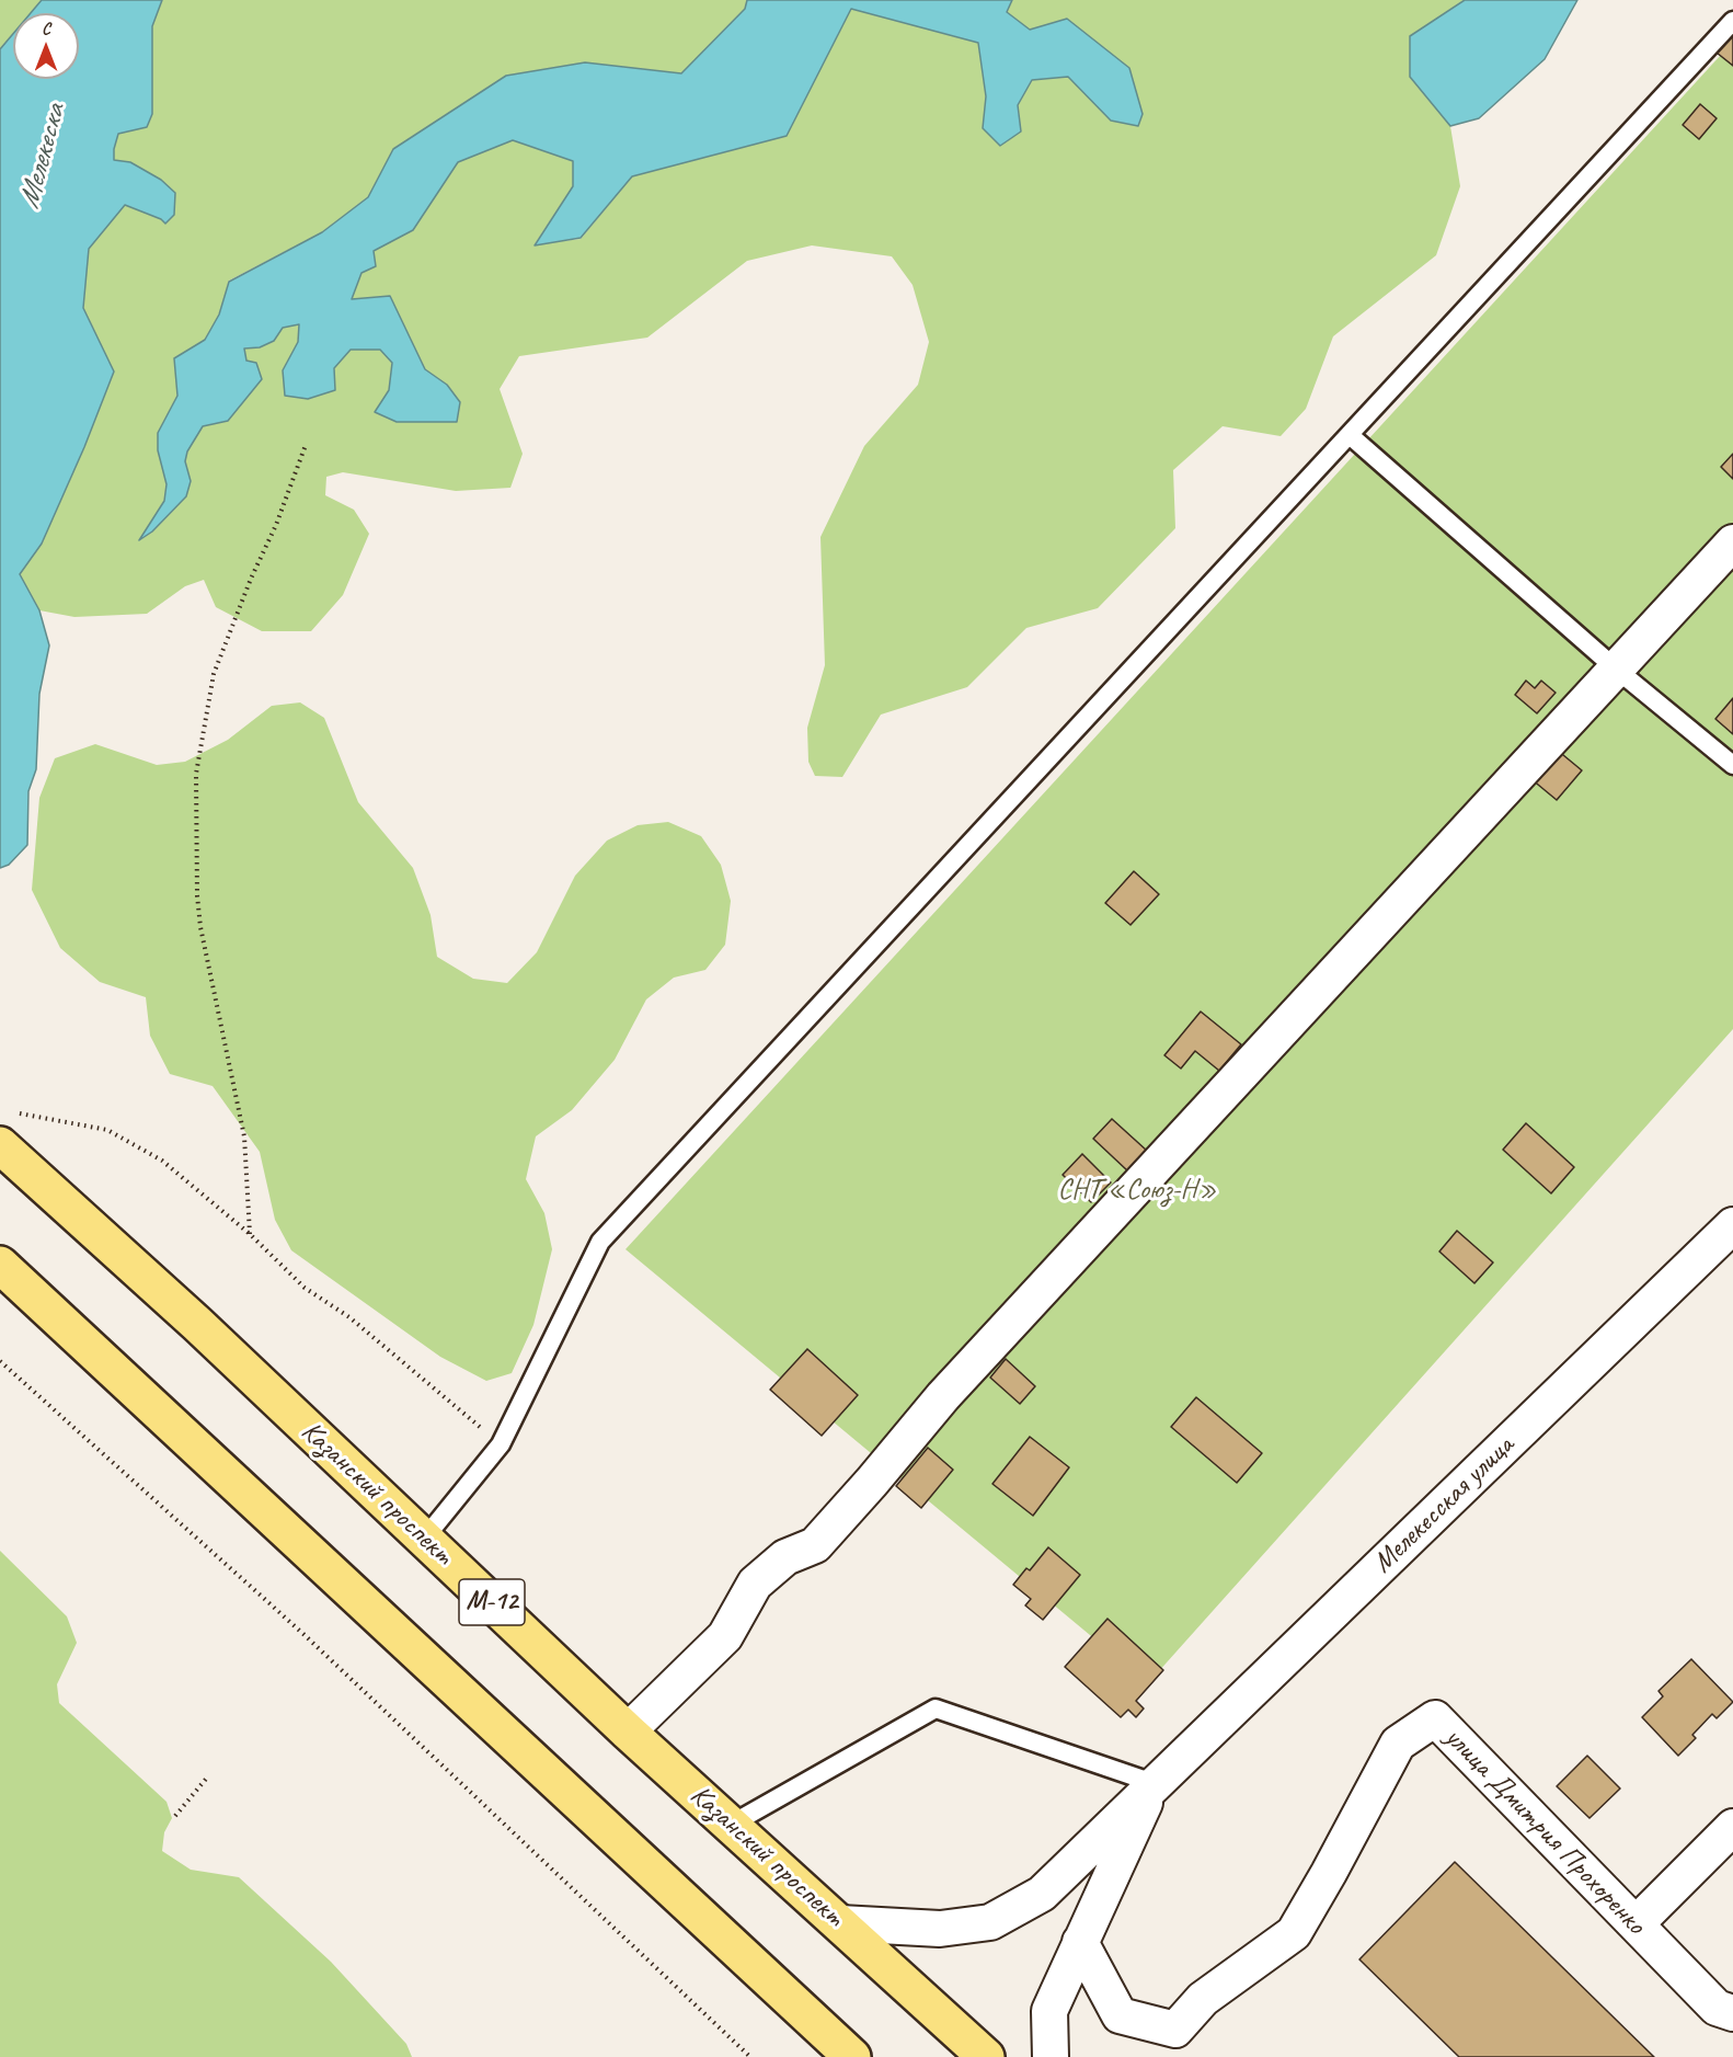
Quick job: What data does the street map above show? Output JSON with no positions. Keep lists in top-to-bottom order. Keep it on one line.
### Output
{"streets":{"main road":["Казанский проспект","М-12"],"street":["Мелекесская улица","улица Дмитрия Прохоренко"]},"crossings":[["Казанский проспект","Мелекесская улица"]],"water":["Мелекеска"],"parks":["СНТ «Союз-Н»"],"north":"top"}
